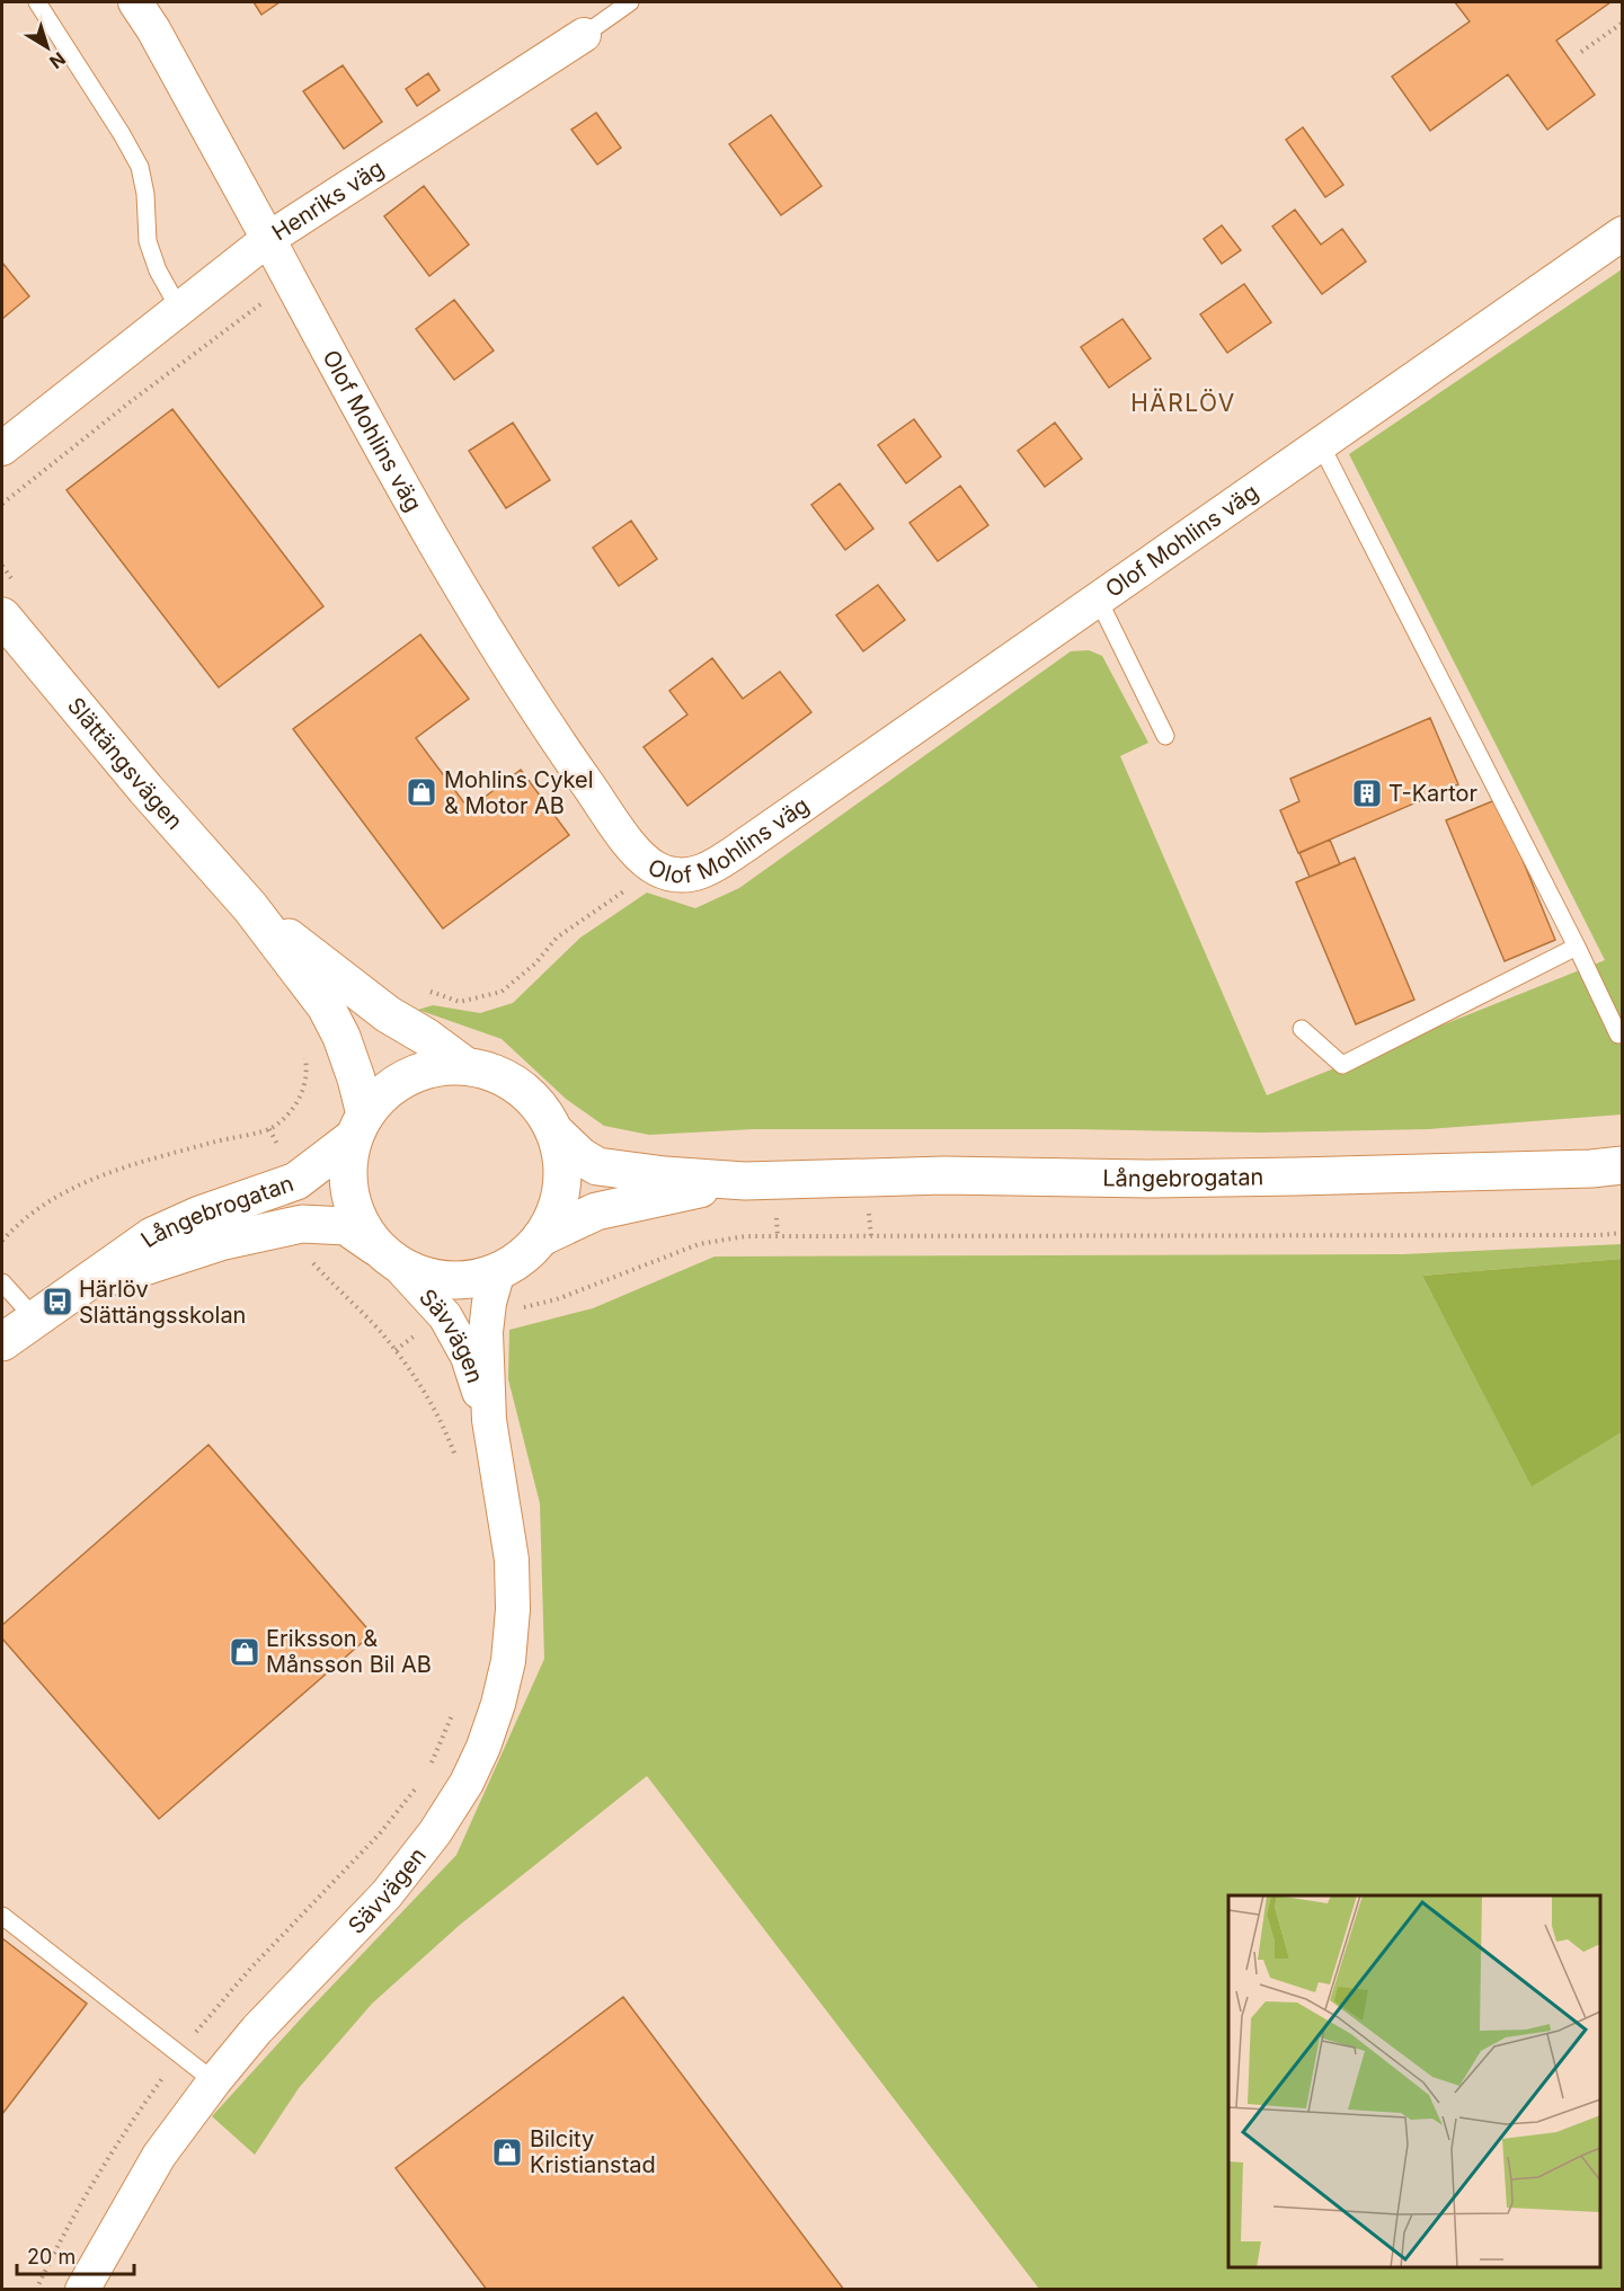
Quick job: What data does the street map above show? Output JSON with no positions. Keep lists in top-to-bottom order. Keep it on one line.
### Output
{"streets":{"main road":["Slättängsvägen","Långebrogatan"],"street":["Henriks väg","Olof Mohlins väg","Sävvägen"]},"crossings":[["Henriks väg","Olof Mohlins väg"],["Slättängsvägen","Långebrogatan"],["Slättängsvägen","Sävvägen"],["Långebrogatan","Sävvägen"]],"districts":["HÄRLÖV"],"places":{"shop":["Mohlins Cykel & Motor AB","Eriksson & Månsson Bil AB","Bilcity Kristianstad"],"building":["T-Kartor"],"bus stop":["Härlöv Slättängsskolan"]},"scale_bar":"20 m","north":"bottom right"}
